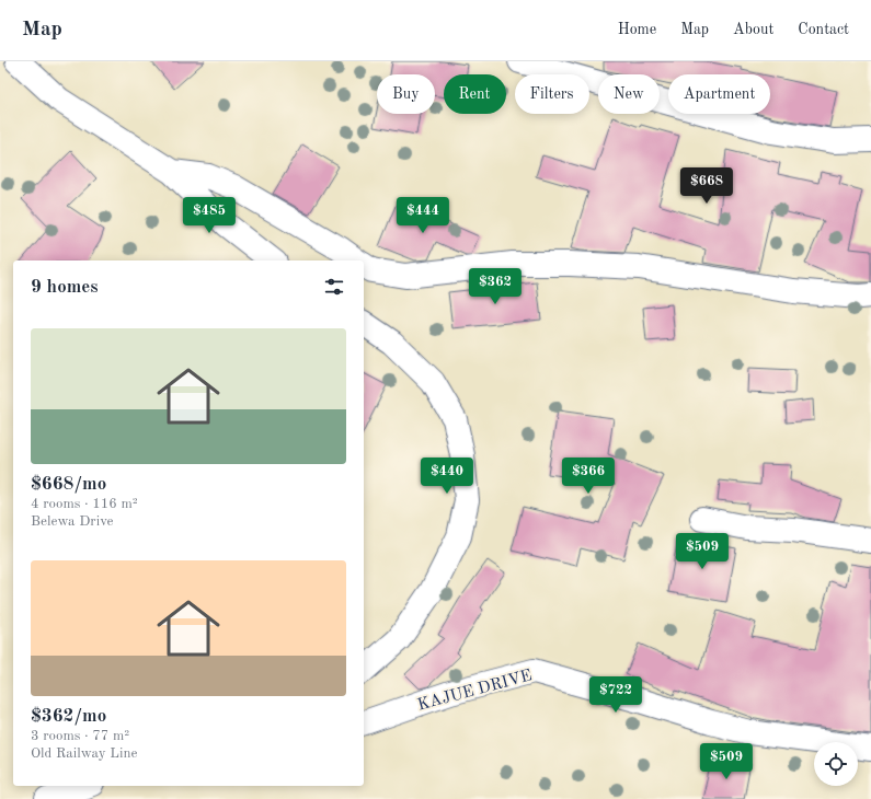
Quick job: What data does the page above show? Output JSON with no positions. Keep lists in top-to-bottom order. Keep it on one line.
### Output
{"streets":{"street":["KAJUE DRIVE"]},"page":{"header":"Map","nav":["Home","Map","About","Contact"],"chip":["Buy","Rent","Filters","New","Apartment"],"price":["$668","$485","$444","$362","$440","$366","$509","$722","$509"],"heading":"9 homes","list":[{"name":"$668/mo","note":"4 rooms · 116 m² · Belewa Drive"},{"name":"$362/mo","note":"3 rooms · 77 m² · Old Railway Line"}]}}
